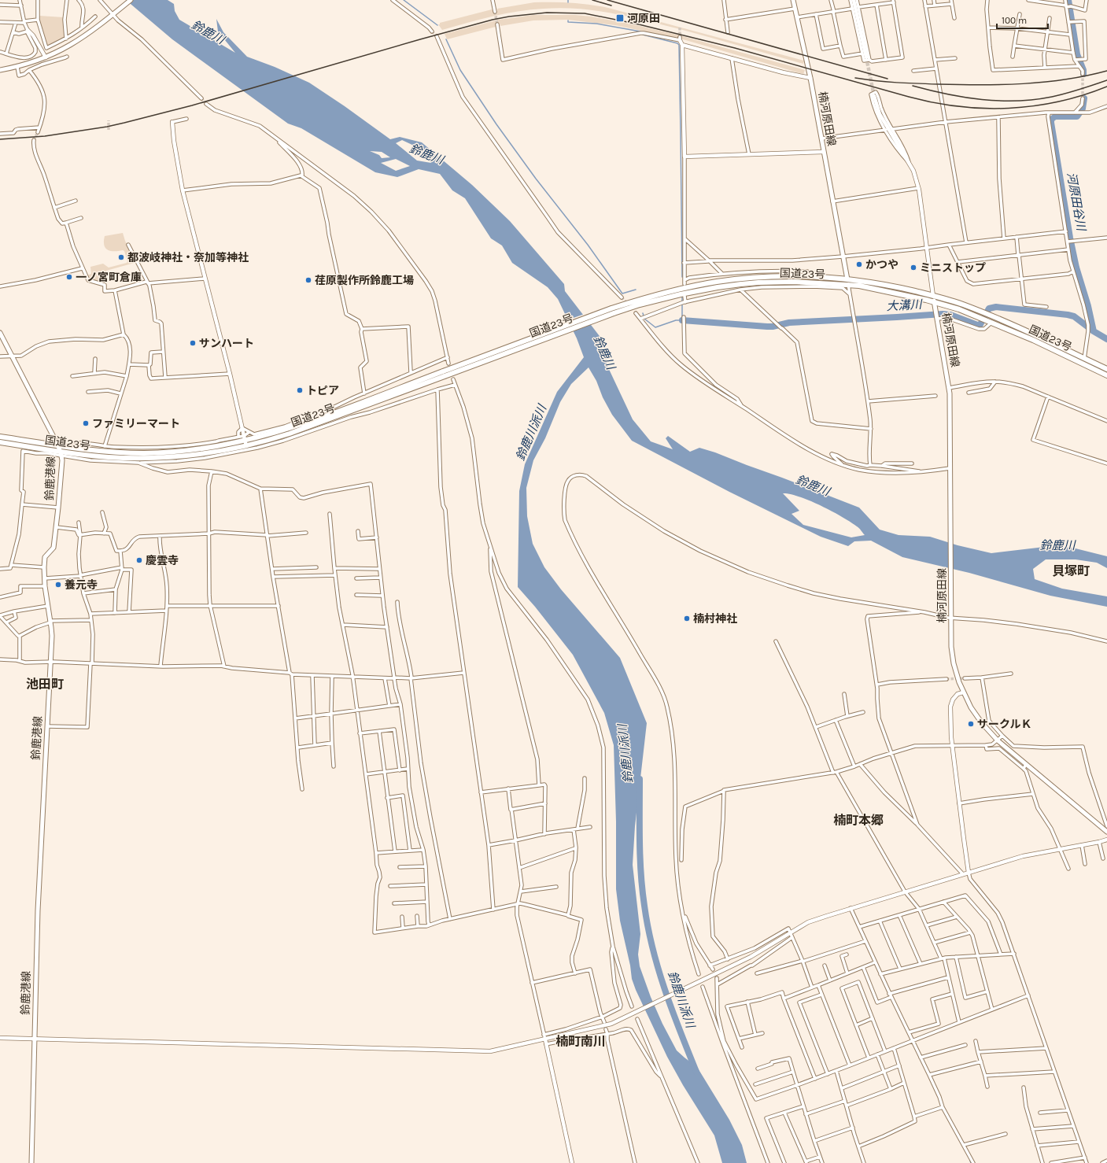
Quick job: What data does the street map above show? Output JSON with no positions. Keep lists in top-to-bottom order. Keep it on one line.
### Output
{"streets":{"highway":["国道23号"],"main road":["楠河原田線","鈴鹿港線"]},"crossings":[["楠河原田線","国道23号"],["国道23号","鈴鹿港線"]],"districts":["貝塚町","池田町","楠町本郷","楠町南川"],"water":["鈴鹿川","河原田谷川","大溝川","鈴鹿川派川"],"places":{"transit":["河原田"],"other":["都波岐神社・奈加等神社","かつや","ミニストップ","一ノ宮町倉庫","荏原製作所鈴鹿工場","サンハート","トピア","ファミリーマート","慶雲寺","養元寺","楠村神社","サークルＫ"]},"scale_bar":"100 m"}
